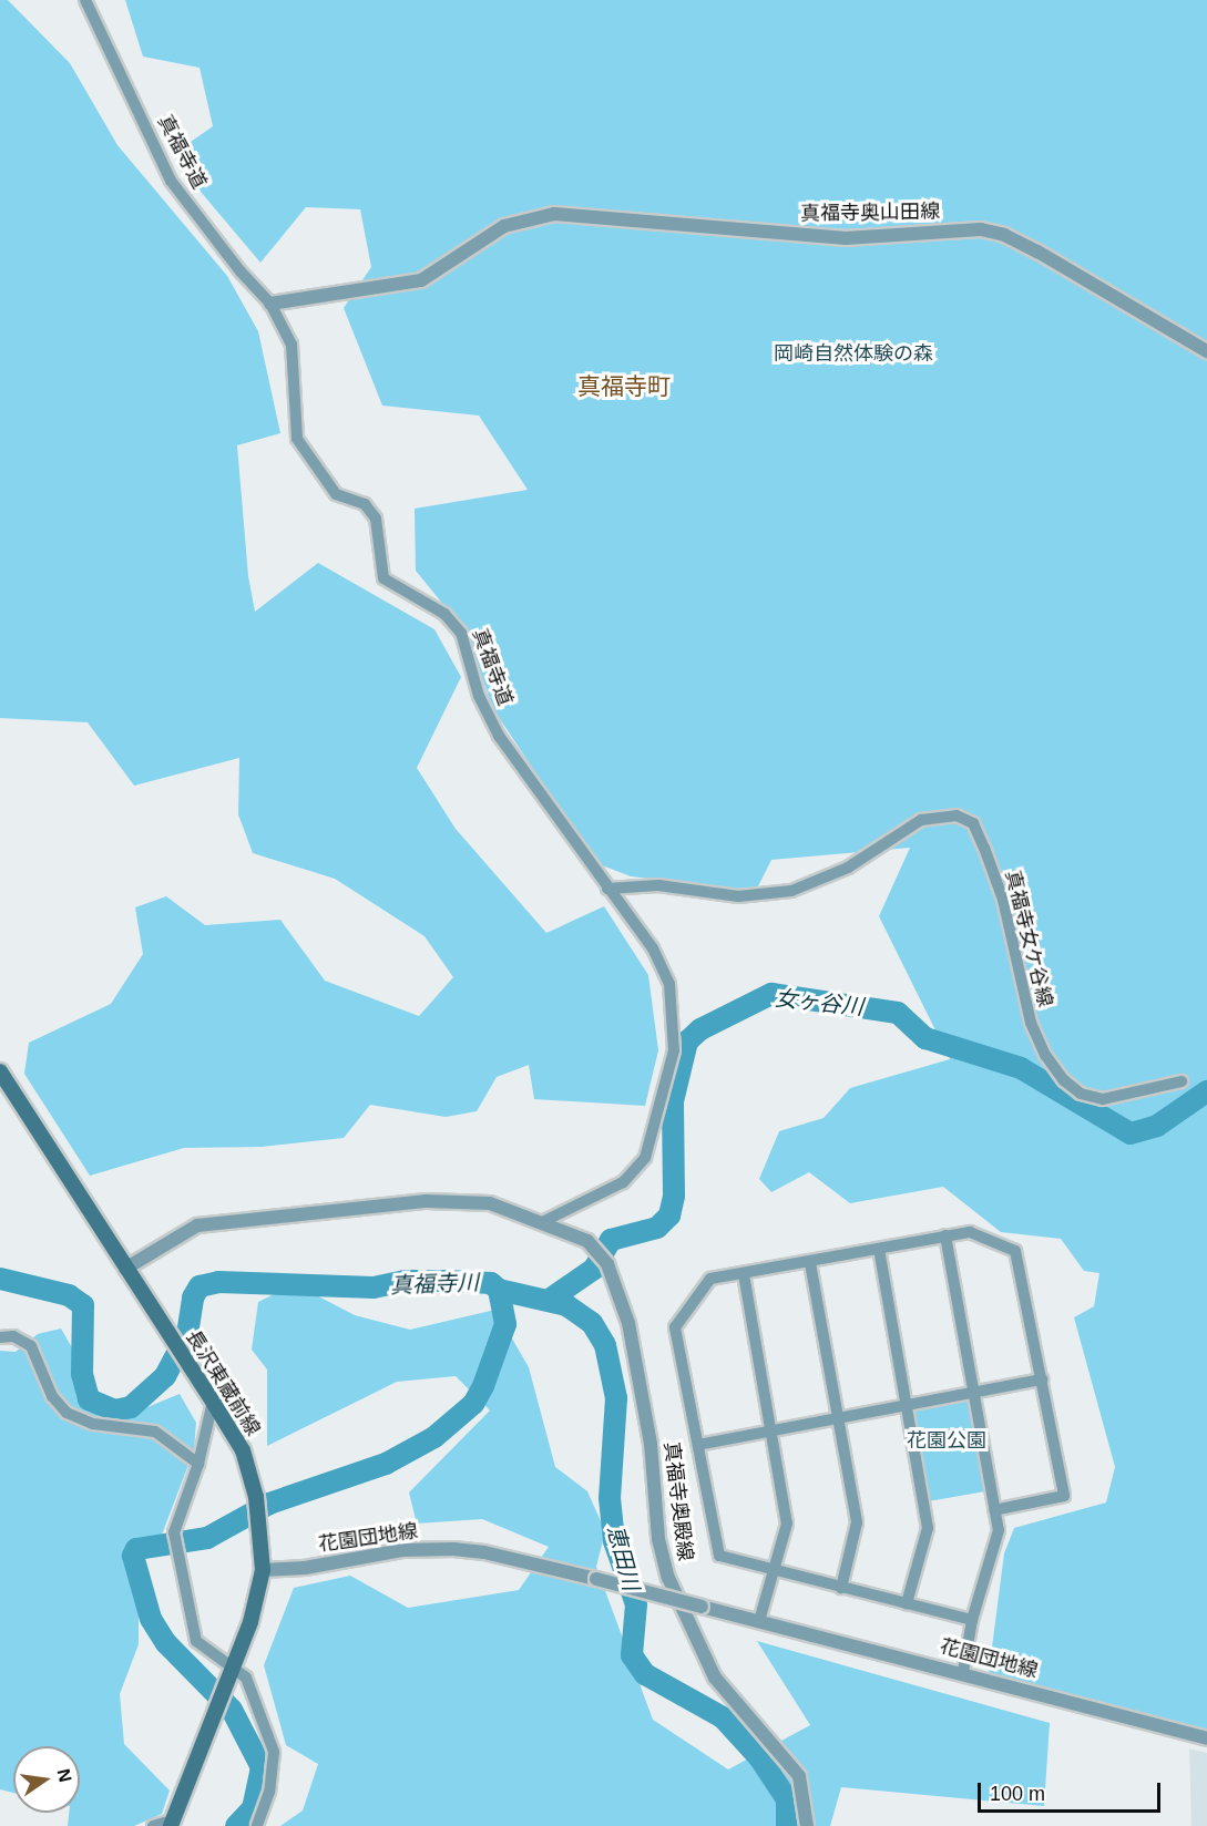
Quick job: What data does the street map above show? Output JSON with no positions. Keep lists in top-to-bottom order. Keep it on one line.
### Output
{"streets":{"main road":["長沢東蔵前線"],"street":["真福寺道","真福寺奥山田線","真福寺女ケ谷線","真福寺奥殿線","花園団地線"]},"crossings":[["真福寺道","真福寺奥山田線"],["真福寺道","真福寺女ケ谷線"],["長沢東蔵前線","真福寺奥殿線"],["長沢東蔵前線","花園団地線"]],"districts":["真福寺町"],"water":["女ヶ谷川","真福寺川","恵田川"],"parks":["岡崎自然体験の森","花園公園"],"scale_bar":"100 m","north":"right"}
